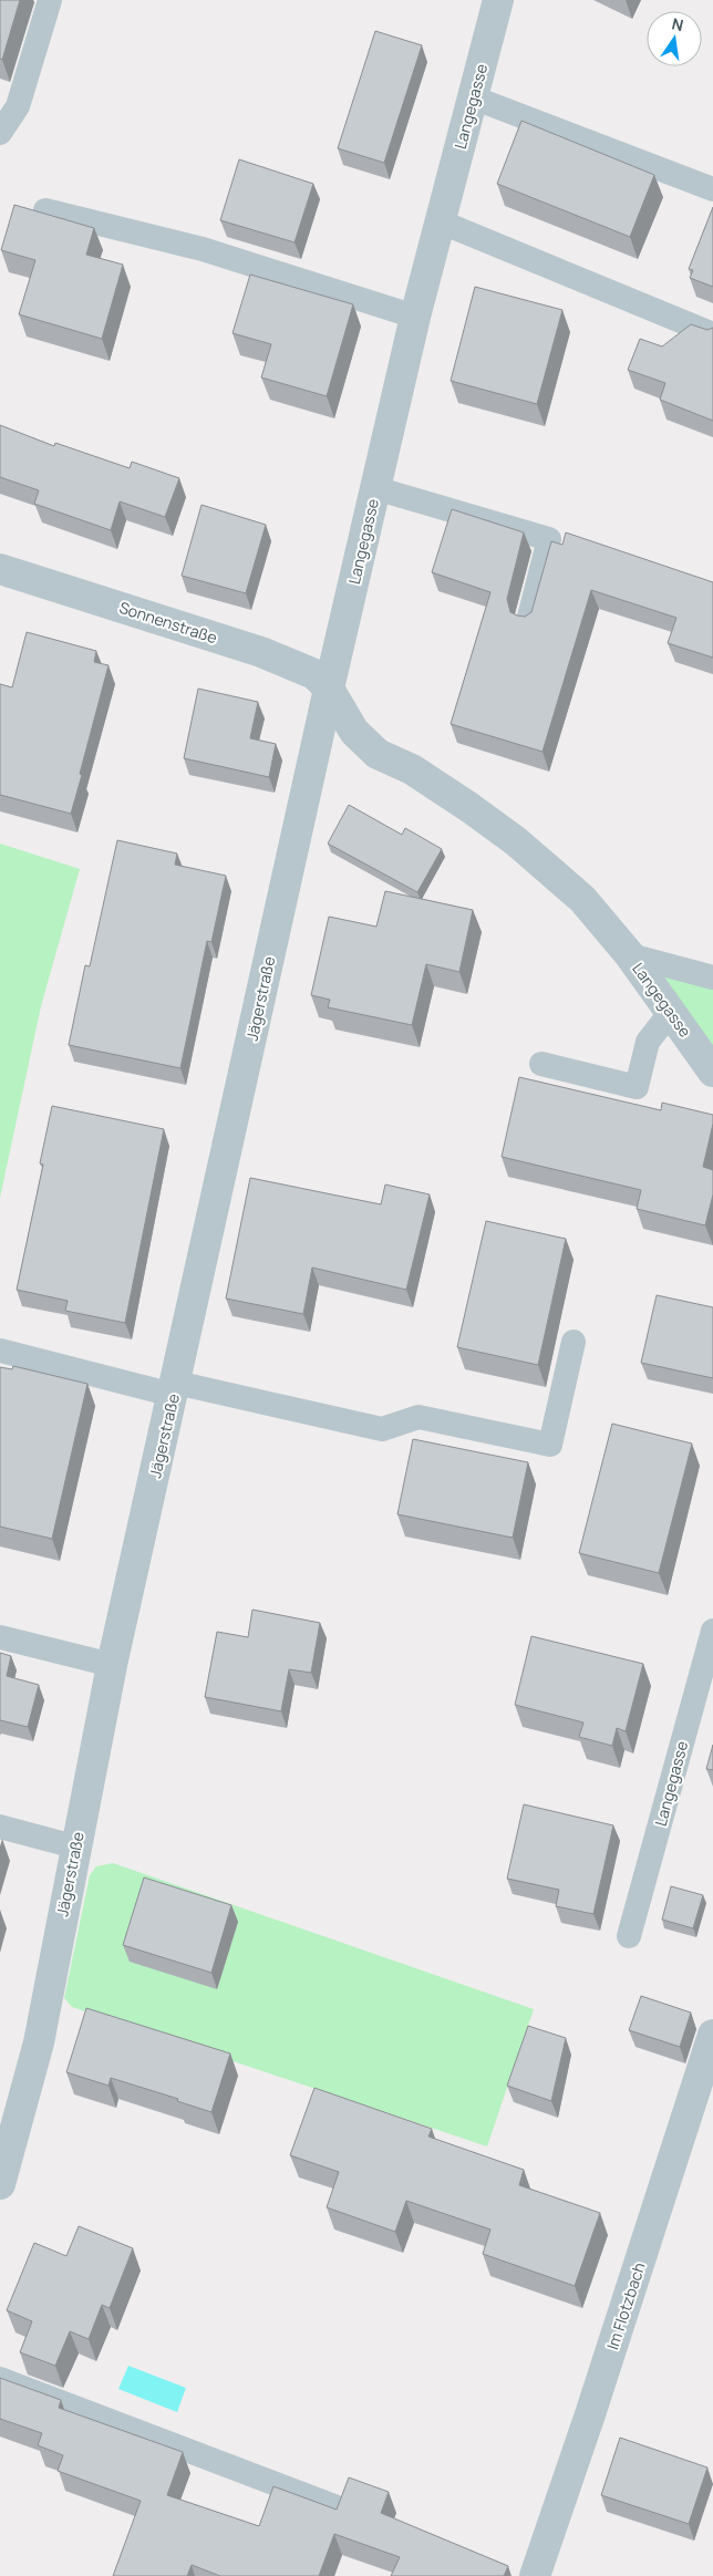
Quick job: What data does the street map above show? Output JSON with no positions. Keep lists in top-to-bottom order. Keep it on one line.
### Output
{"streets":{"street":["Langegasse","Sonnenstraße","Jägerstraße","Im Flotzbach"]},"crossings":[["Langegasse","Sonnenstraße"],["Langegasse","Jägerstraße"],["Sonnenstraße","Jägerstraße"]],"north":"top"}
